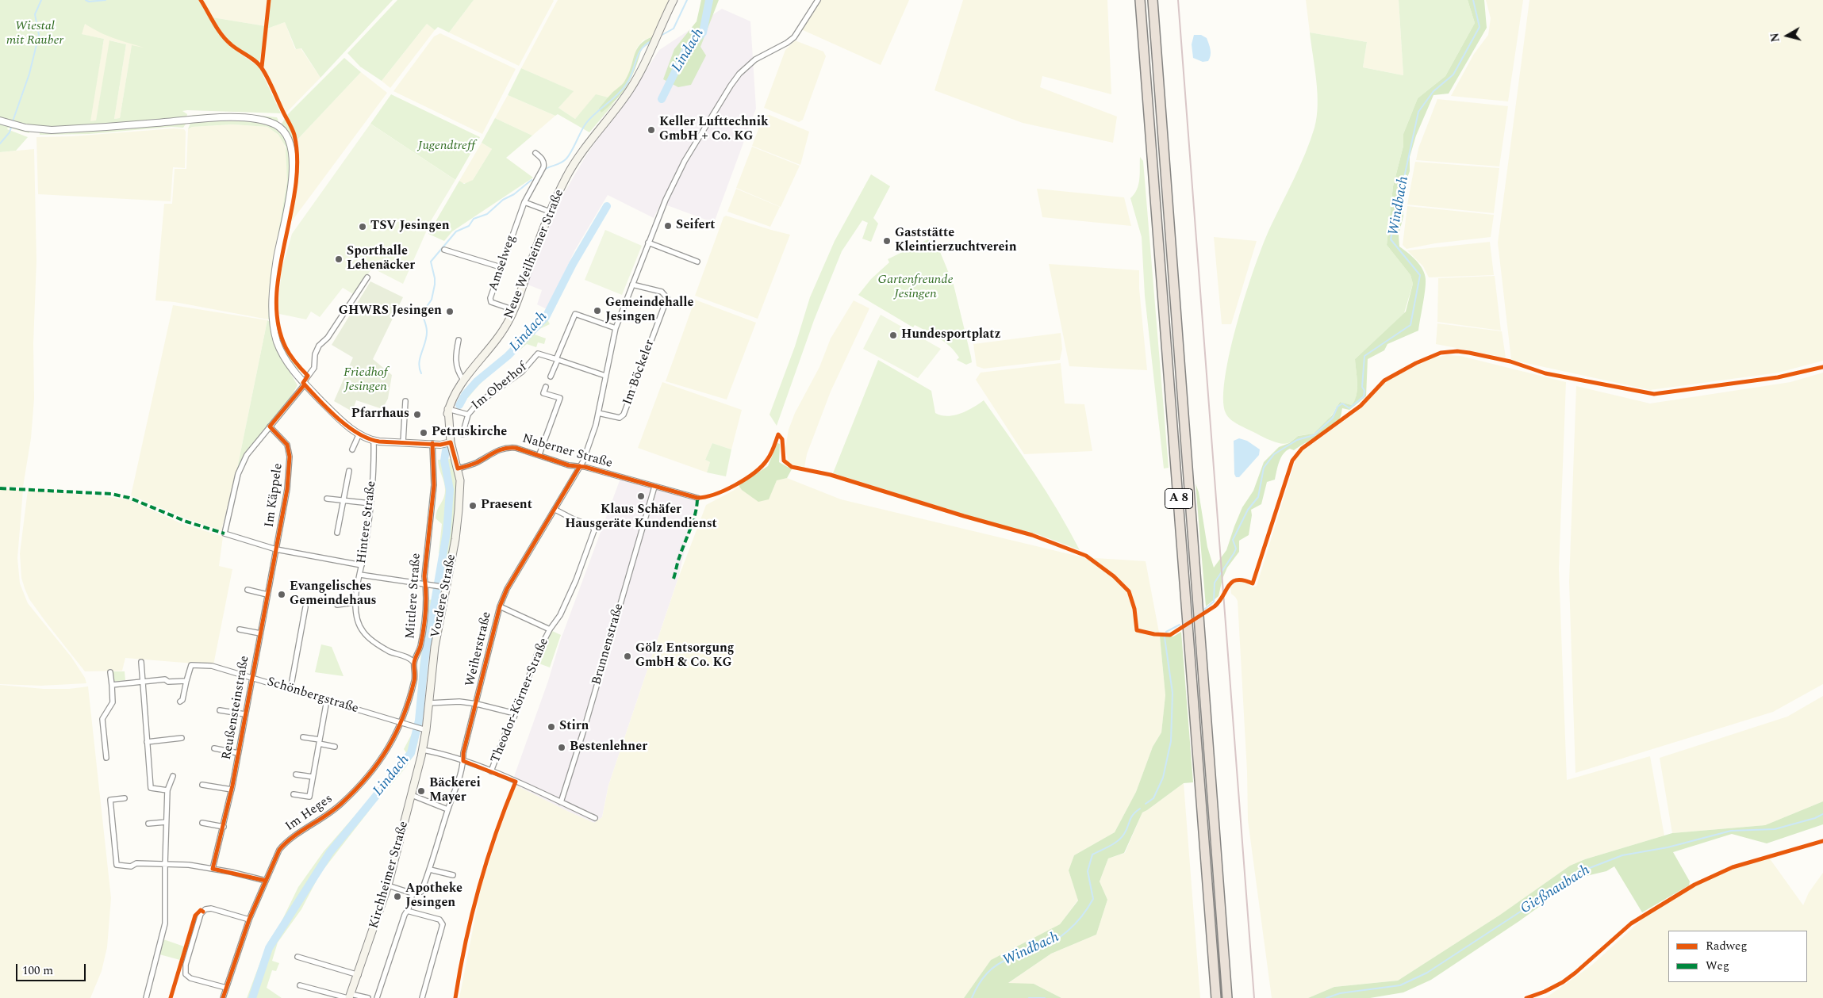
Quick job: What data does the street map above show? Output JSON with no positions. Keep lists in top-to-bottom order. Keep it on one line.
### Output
{"streets":{"highway":["A 8"],"main road":["Neue Weilheimer Straße","Vordere Straße","Kirchheimer Straße"],"street":["Amselweg","Im Böckeler","Im Oberhof","Naberner Straße","Im Käppele","Hintere Straße","Mittlere Straße","Brunnenstraße","Weiherstraße","Schönbergstraße","Theodor-Körner-Straße","Reußensteinstraße","Im Heges"]},"crossings":[["Neue Weilheimer Straße","Amselweg"],["Neue Weilheimer Straße","Im Oberhof"],["Neue Weilheimer Straße","Vordere Straße"],["Im Böckeler","Weiherstraße"],["Naberner Straße","Vordere Straße"],["Naberner Straße","Brunnenstraße"],["Naberner Straße","Weiherstraße"],["Im Käppele","Reußensteinstraße"],["Hintere Straße","Mittlere Straße"],["Mittlere Straße","Schönbergstraße"],["Mittlere Straße","Im Heges"],["Vordere Straße","Schönbergstraße"],["Vordere Straße","Kirchheimer Straße"],["Weiherstraße","Theodor-Körner-Straße"],["Schönbergstraße","Reußensteinstraße"],["Schönbergstraße","Im Heges"]],"water":["Lindach","Windbach","Gießnaubach"],"parks":["Wiestal mit Rauber","Jugendtreff","Gartenfreunde Jesingen","Friedhof Jesingen"],"places":["Keller Lufttechnik GmbH + Co. KG","Seifert","TSV Jesingen","Gaststätte Kleintierzuchtverein","Sporthalle Lehenäcker","Gemeindehalle Jesingen","GHWRS Jesingen","Hundesportplatz","Pfarrhaus","Petruskirche","Klaus Schäfer Hausgeräte Kundendienst","Praesent","Evangelisches Gemeindehaus","Gölz Entsorgung GmbH & Co. KG","Stirn","Bestenlehner","Bäckerei Mayer","Apotheke Jesingen"],"legend":["Radweg","Weg"],"scale_bar":"100 m","north":"left"}
